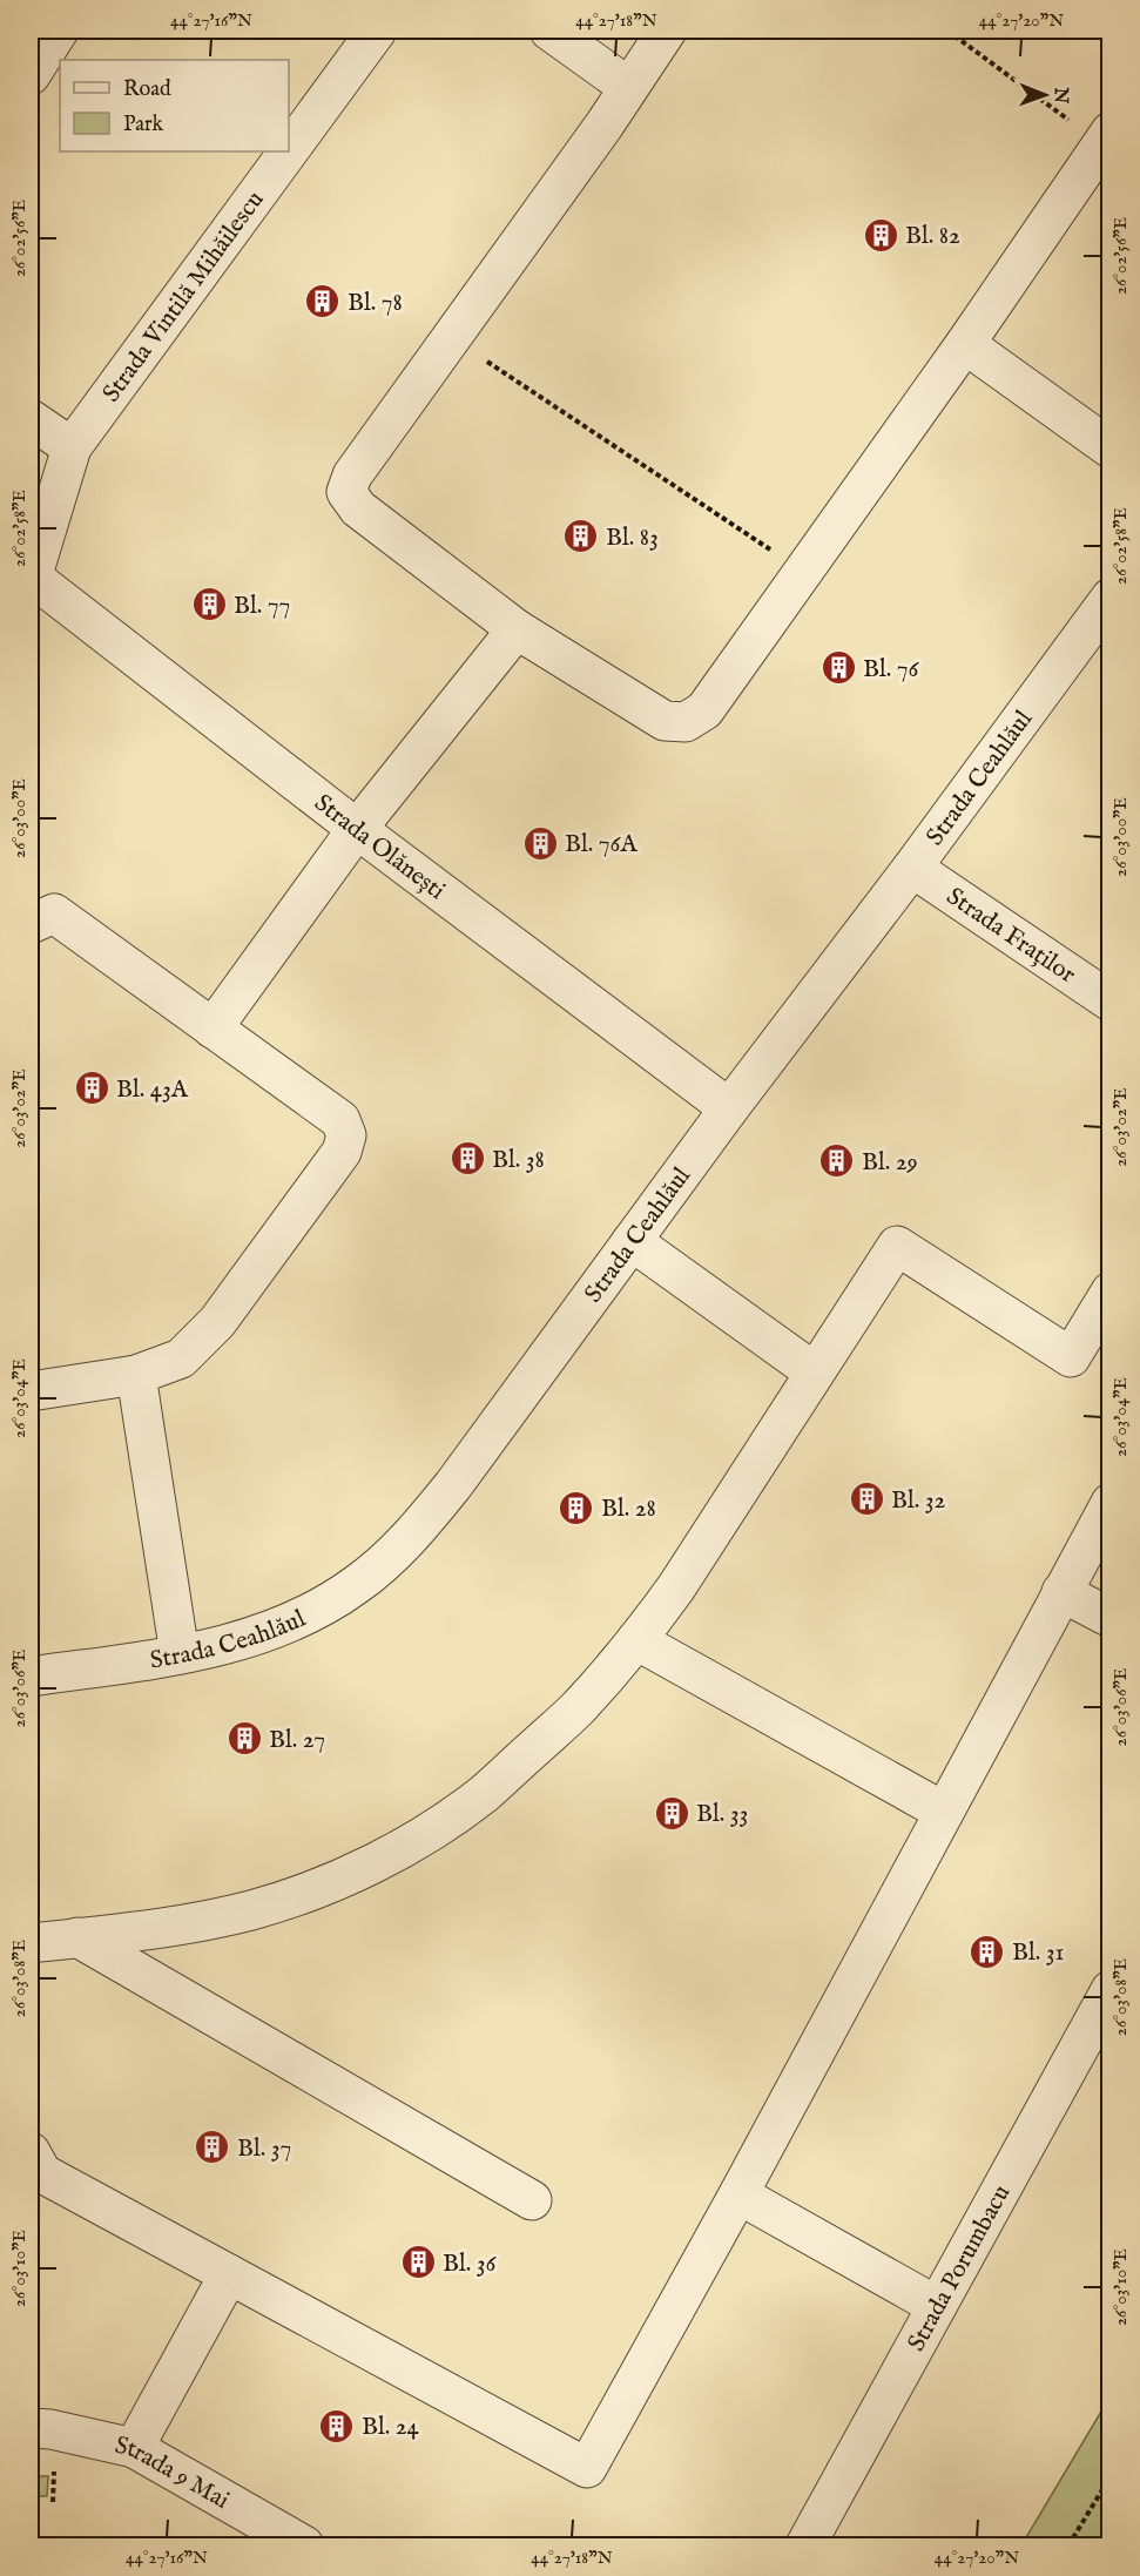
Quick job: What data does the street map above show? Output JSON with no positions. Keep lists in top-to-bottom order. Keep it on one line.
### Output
{"streets":{"street":["Strada Vintilă Mihăilescu","Strada Ceahlăul","Strada Olănești","Strada Fraților","Strada Porumbacu","Strada 9 Mai"]},"crossings":[["Strada Vintilă Mihăilescu","Strada Olănești"],["Strada Ceahlăul","Strada Olănești"],["Strada Ceahlăul","Strada Fraților"]],"places":{"building":["Bl. 82","Bl. 78","Bl. 83","Bl. 77","Bl. 76","Bl. 76A","Bl. 43A","Bl. 38","Bl. 29","Bl. 32","Bl. 28","Bl. 27","Bl. 33","Bl. 31","Bl. 37","Bl. 36","Bl. 24"]},"legend":["Road","Park"],"north":"right","coordinates":["44°27'16\"N","44°27'18\"N","44°27'20\"N","26°02'56\"E","26°02'58\"E","26°03'00\"E","26°03'02\"E","26°03'04\"E","26°03'06\"E","26°03'08\"E","26°03'10\"E"]}
